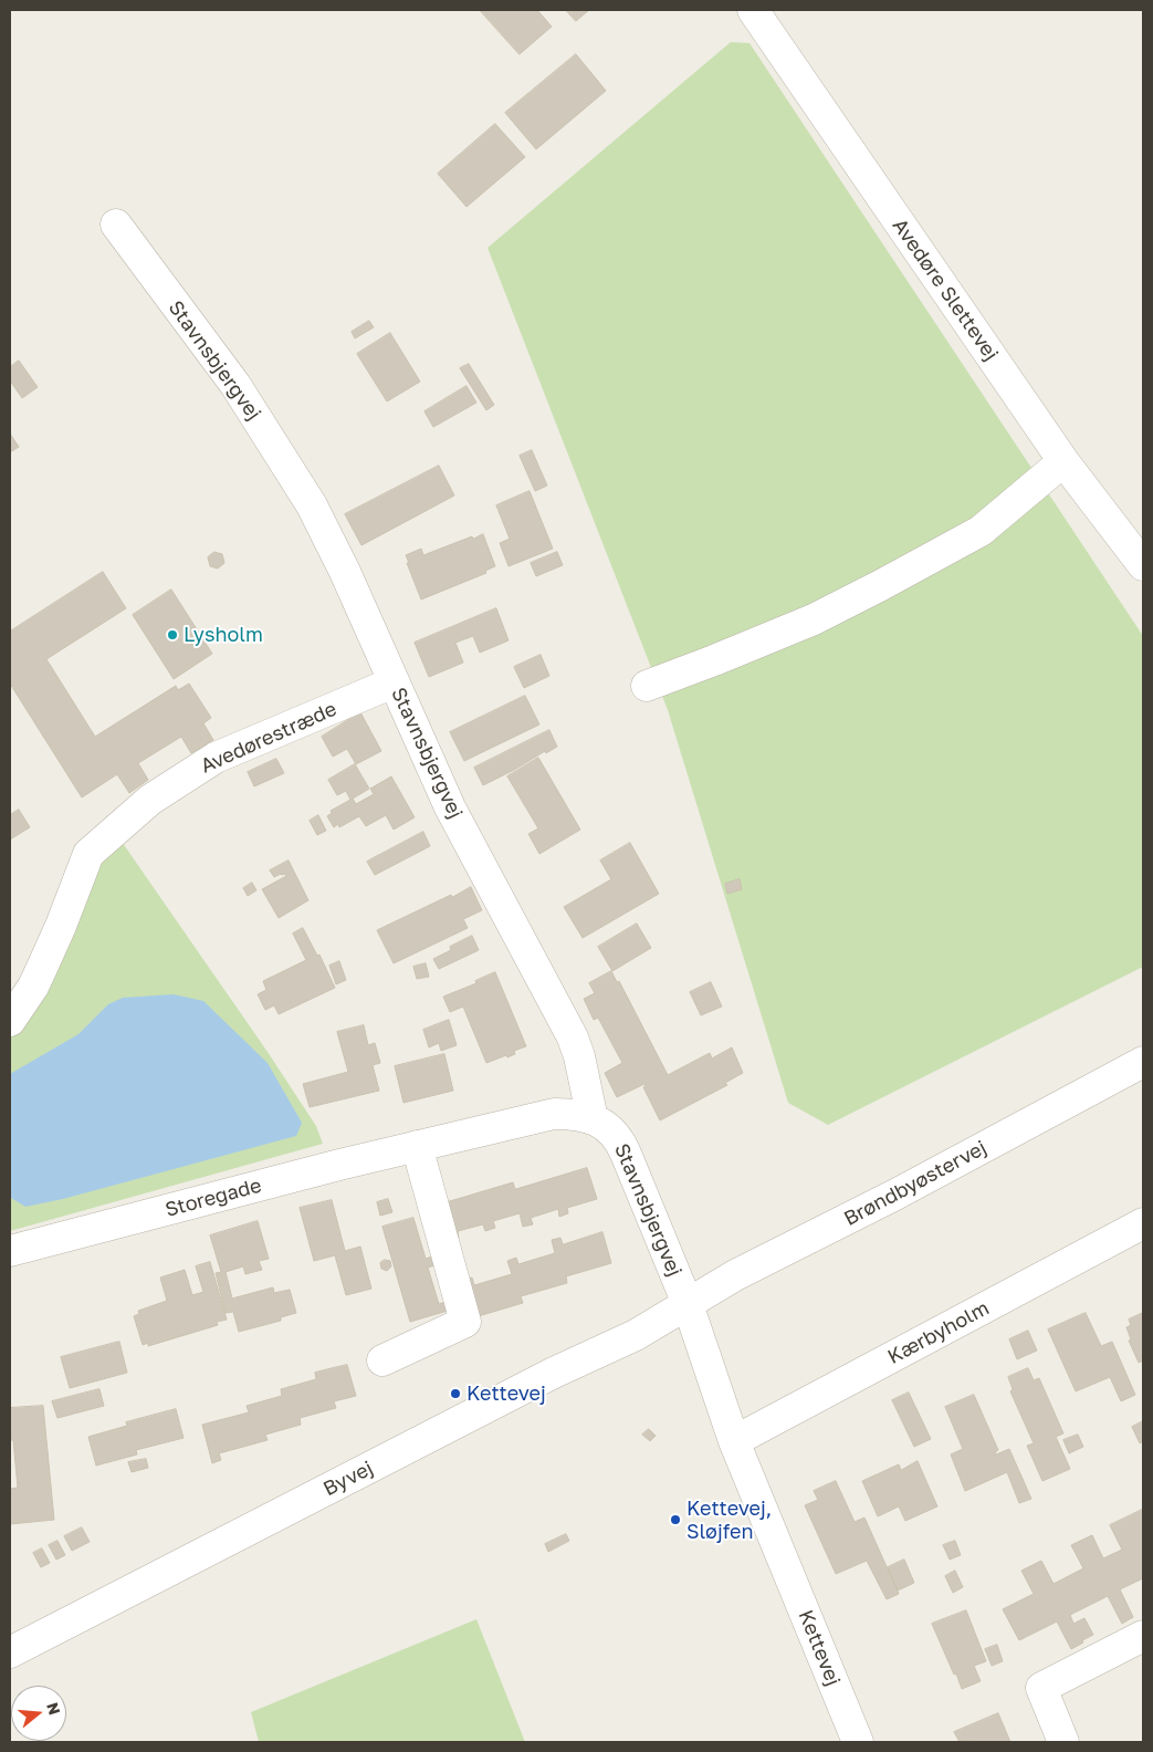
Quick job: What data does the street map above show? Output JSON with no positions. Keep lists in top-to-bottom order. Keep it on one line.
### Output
{"streets":{"street":["Avedøre Slettevej","Stavnsbjergvej","Avedørestræde","Brøndbyøstervej","Storegade","Kærbyholm","Byvej","Kettevej"]},"crossings":[["Stavnsbjergvej","Avedørestræde"],["Stavnsbjergvej","Brøndbyøstervej"],["Stavnsbjergvej","Storegade"],["Stavnsbjergvej","Byvej"],["Stavnsbjergvej","Kettevej"],["Brøndbyøstervej","Byvej"],["Brøndbyøstervej","Kettevej"],["Kærbyholm","Kettevej"],["Byvej","Kettevej"]],"places":["Lysholm","Kettevej","Kettevej, Sløjfen"],"north":"right"}
